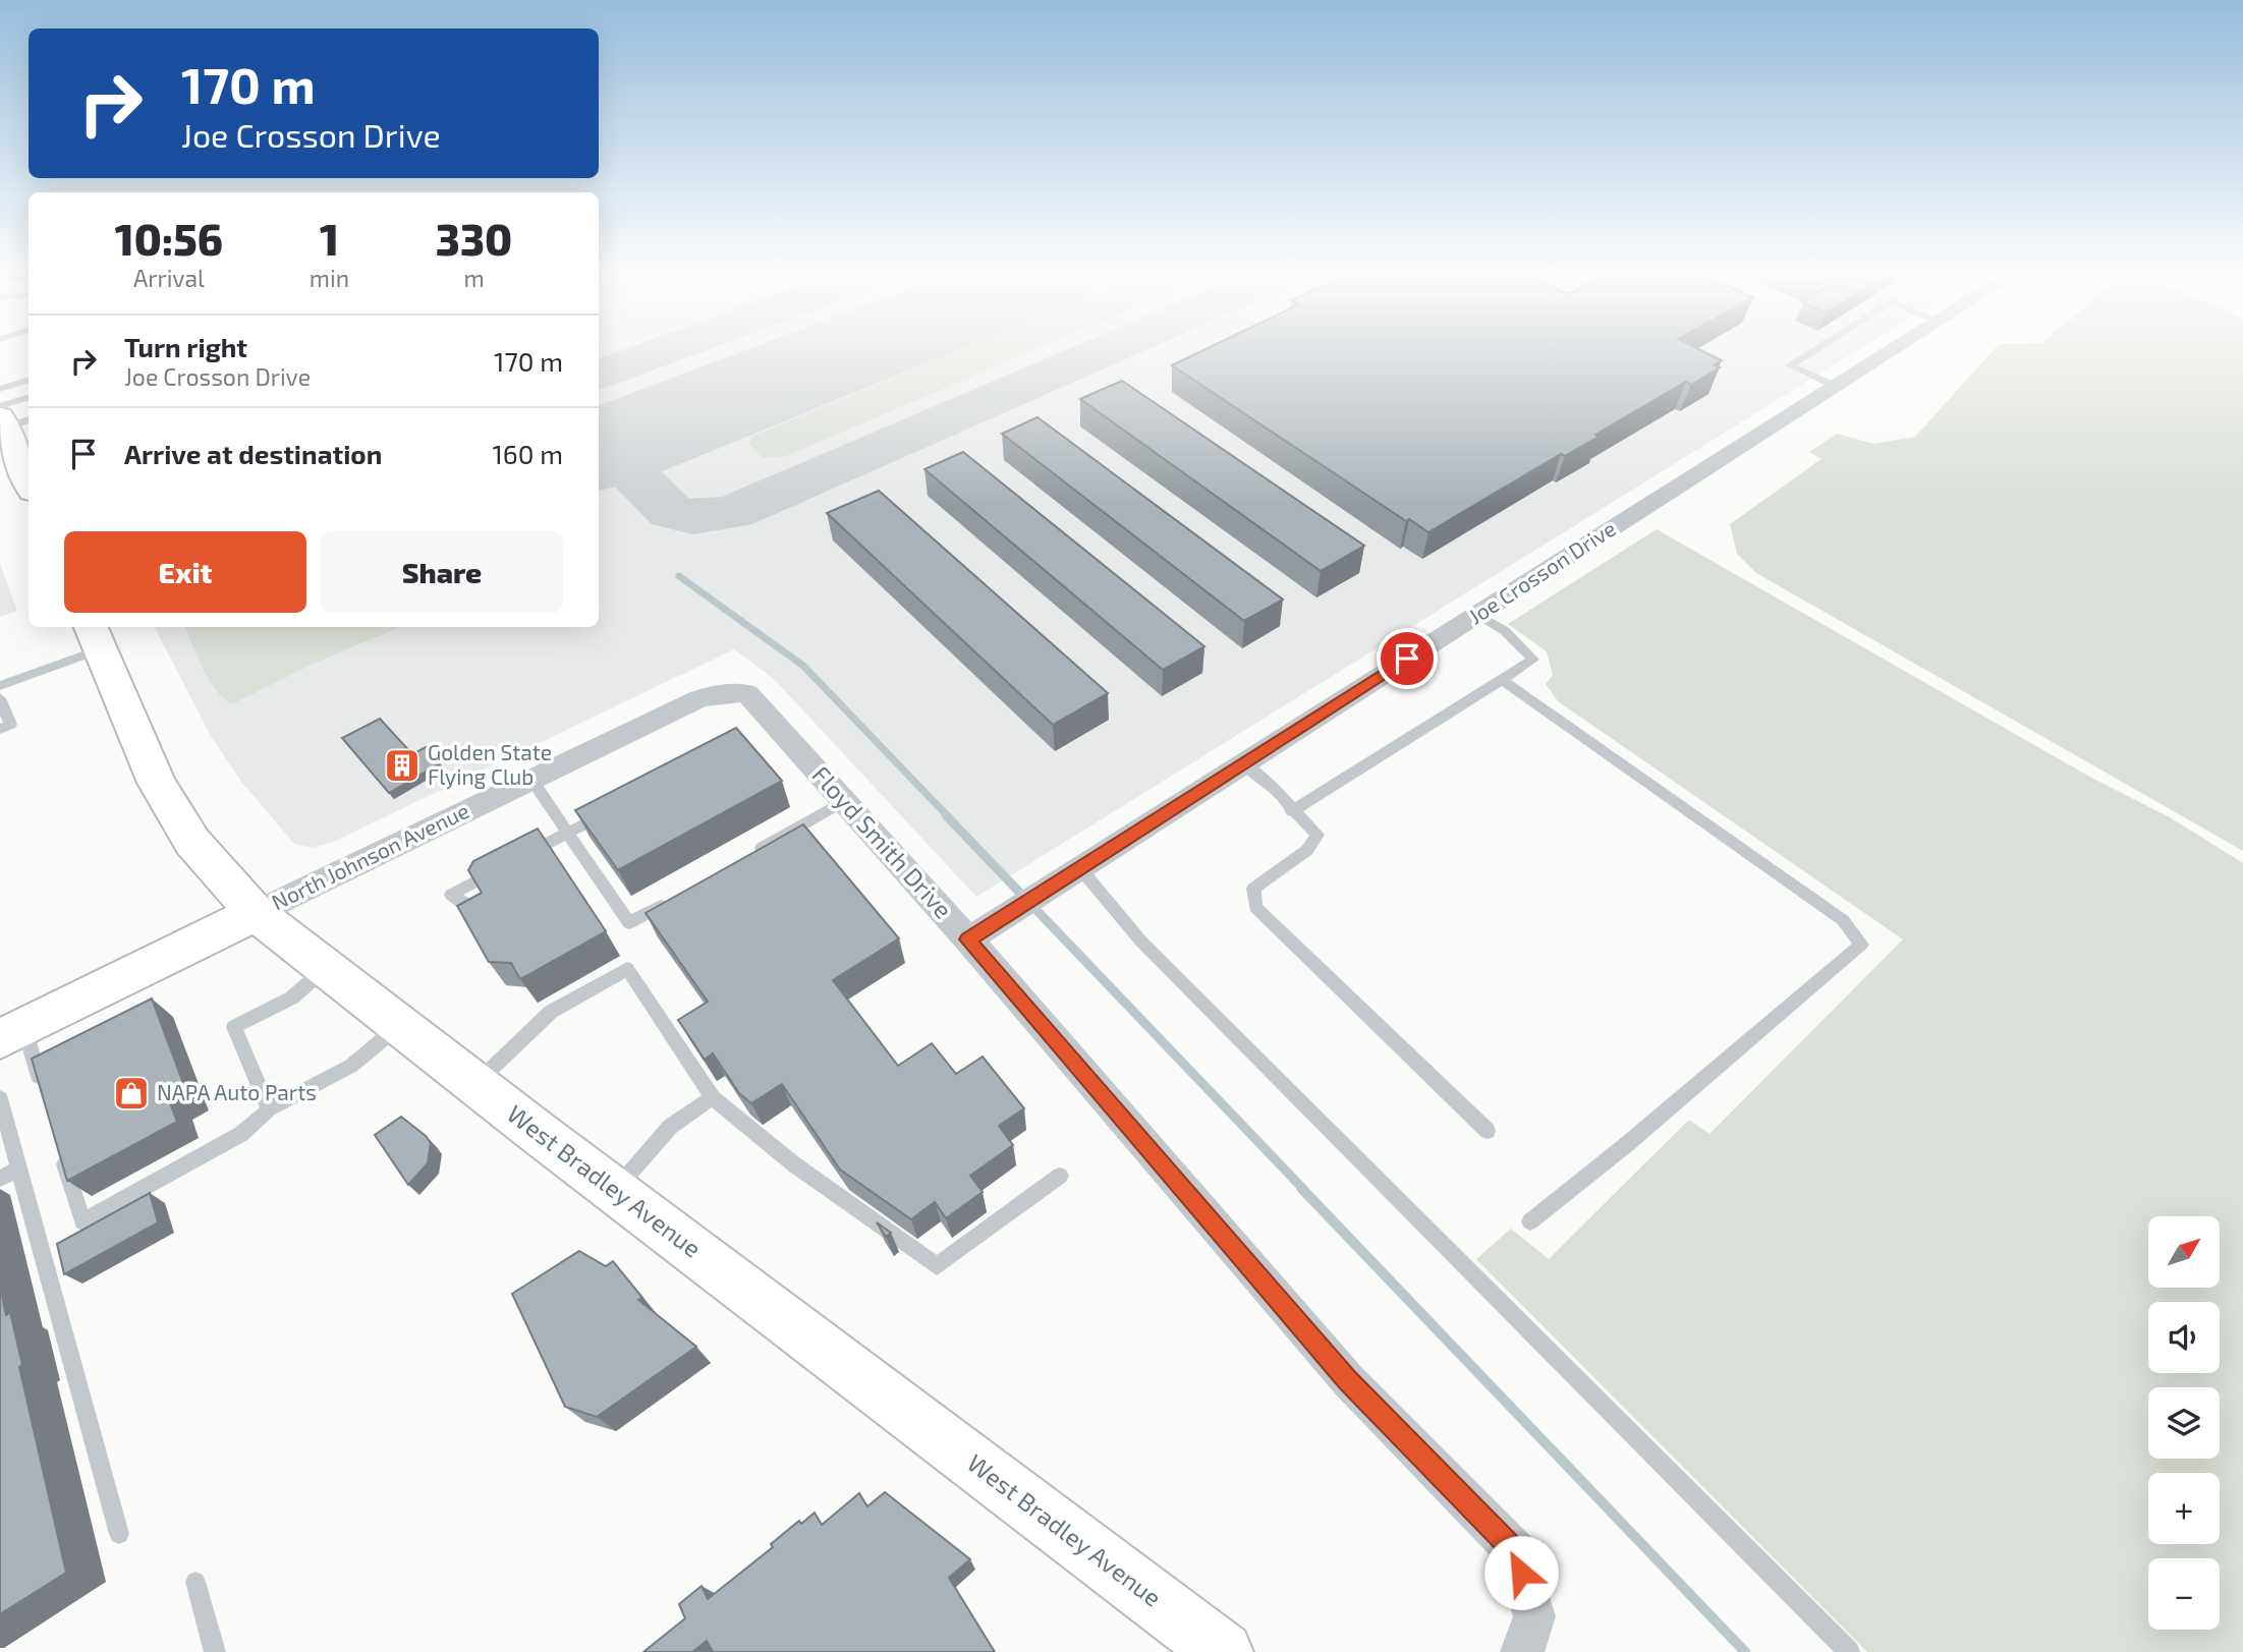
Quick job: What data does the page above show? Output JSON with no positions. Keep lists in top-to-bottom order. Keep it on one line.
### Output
{"streets":{"main road":["North Johnson Avenue","West Bradley Avenue"],"street":["Joe Crosson Drive","Floyd Smith Drive"]},"crossings":[["Joe Crosson Drive","Floyd Smith Drive"],["Floyd Smith Drive","North Johnson Avenue"],["North Johnson Avenue","West Bradley Avenue"]],"places":{"building":["Golden State Flying Club"],"shop":["NAPA Auto Parts"]},"north":"top right","page":{"turn":["170 m","Joe Crosson Drive"],"eta":["10:56","Arrival","1","min","330","m"],"list":[{"name":"Turn right","note":"Joe Crosson Drive","value":"170 m"},{"name":"Arrive at destination","value":"160 m"}],"buttons":["Exit","Share"],"map_buttons":["+","−"]}}
